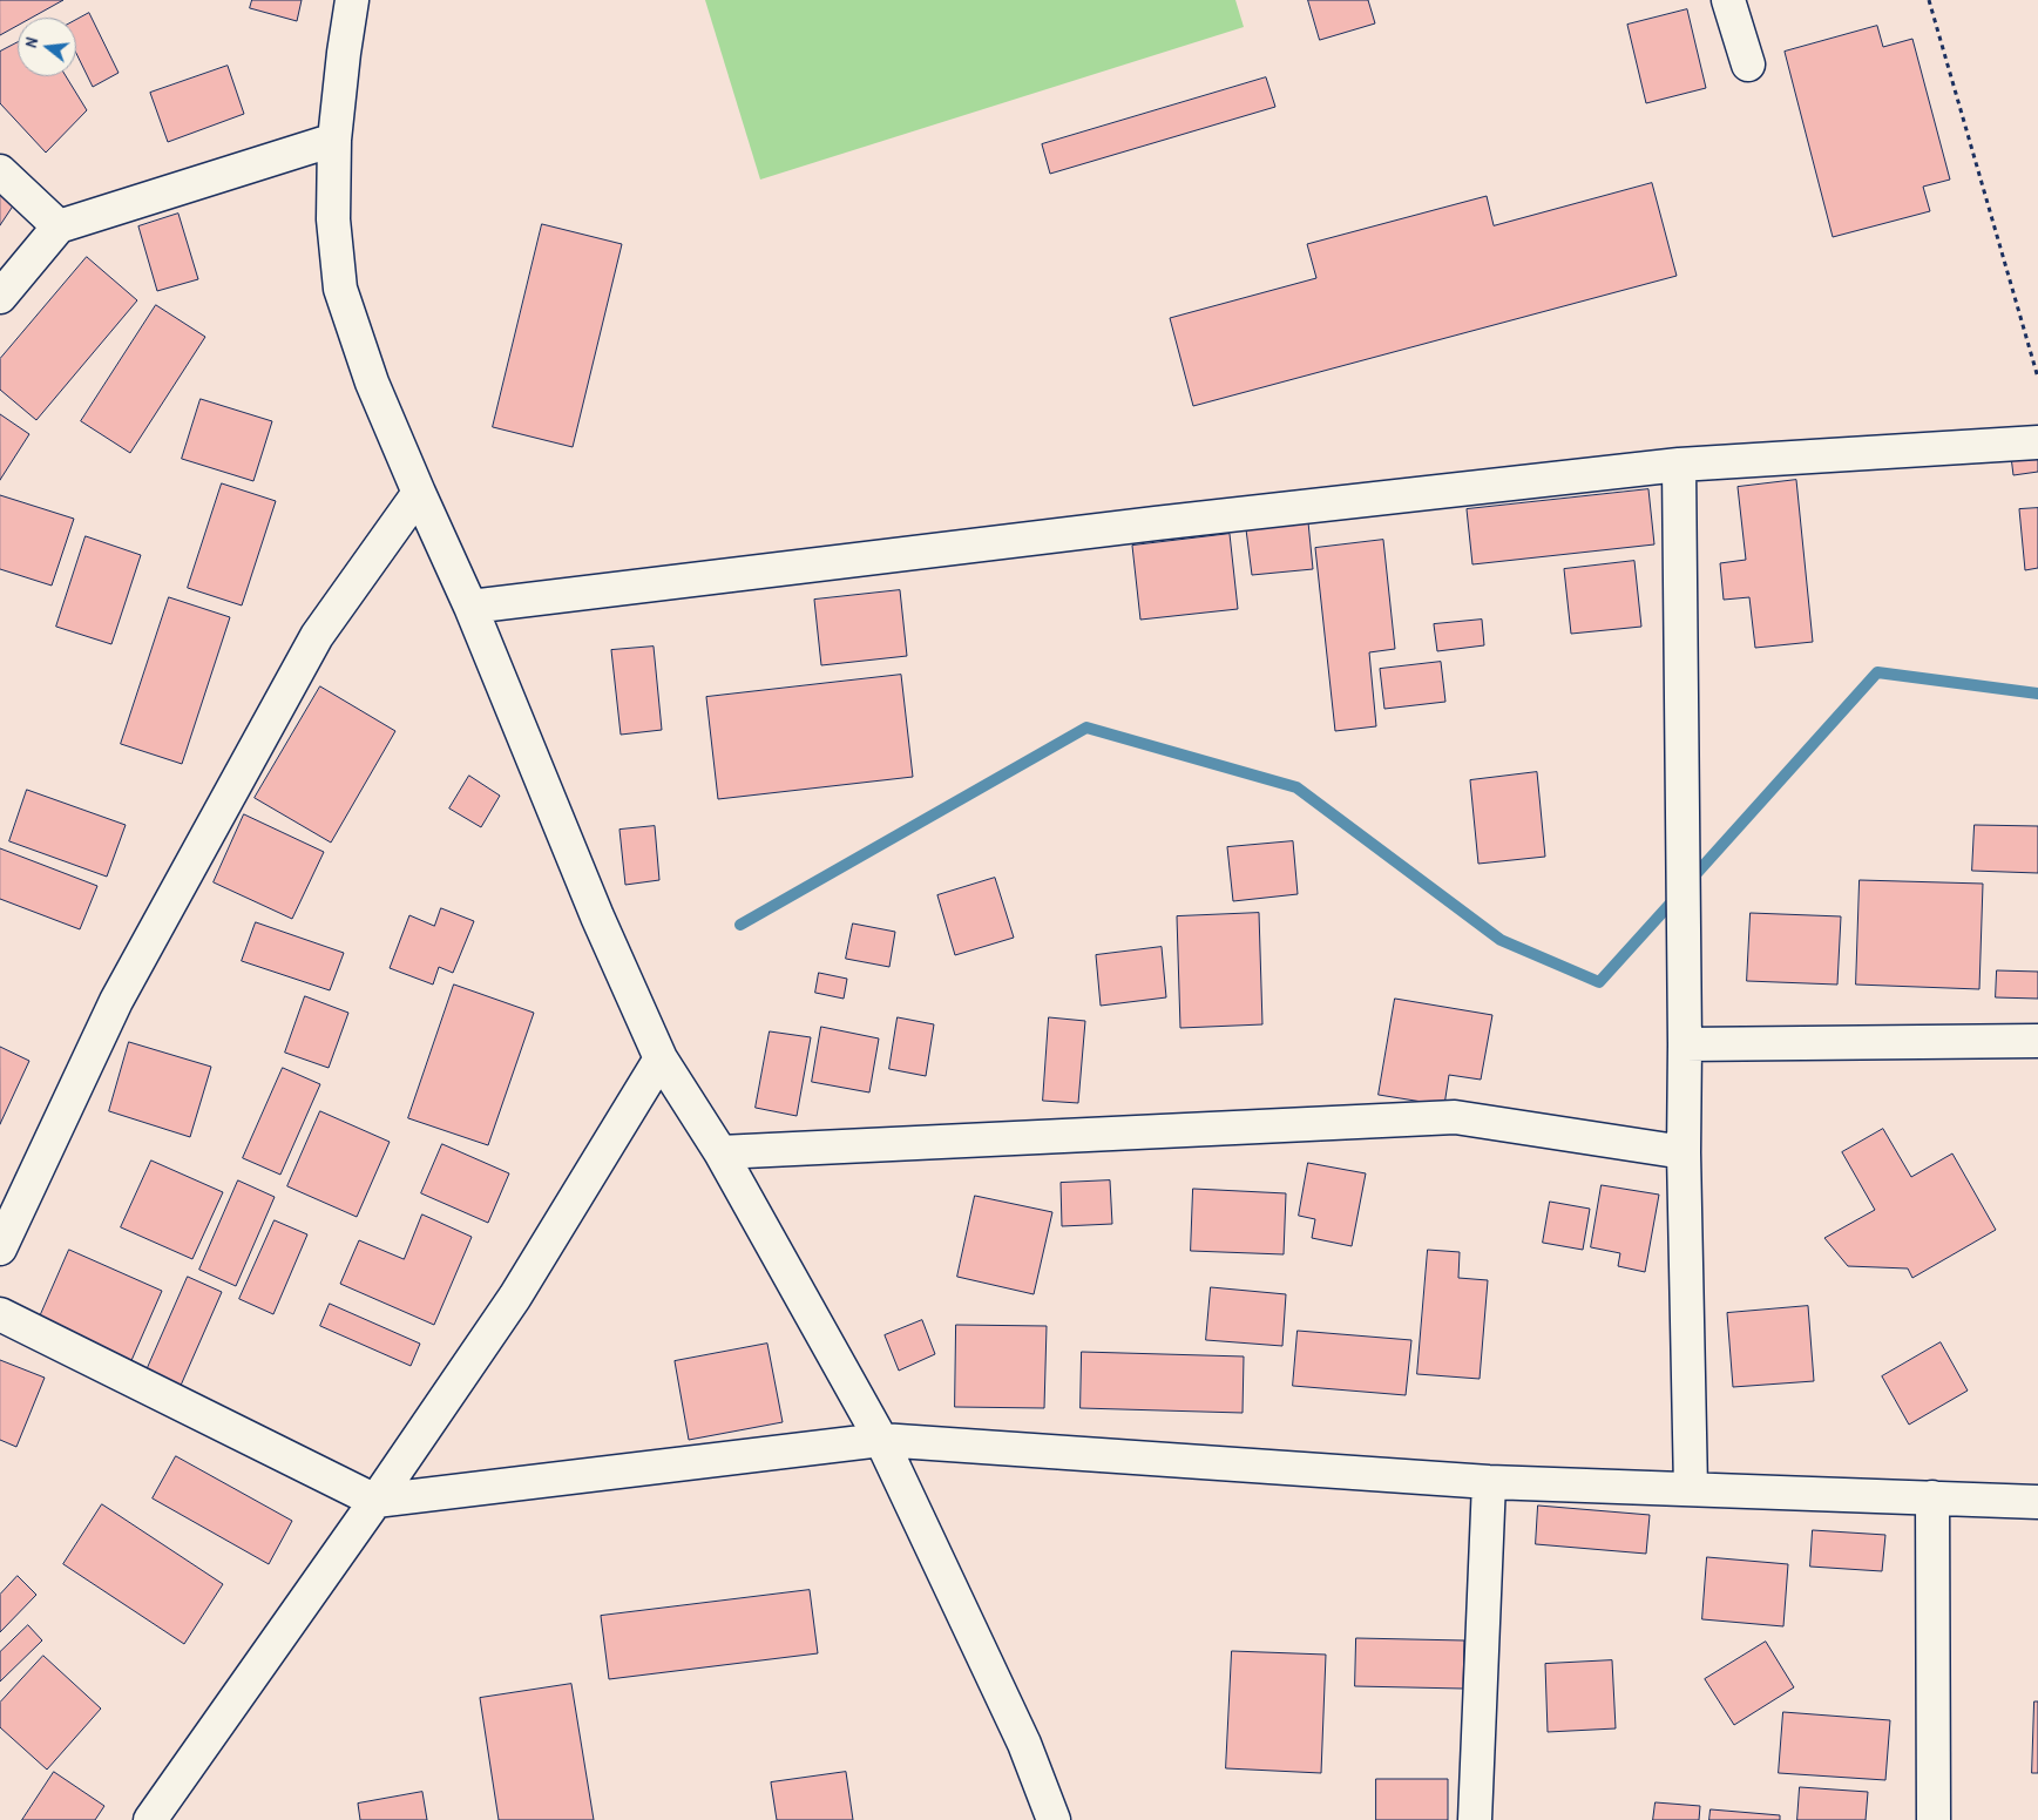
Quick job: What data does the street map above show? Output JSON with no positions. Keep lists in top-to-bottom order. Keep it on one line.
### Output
{"north":"left"}
